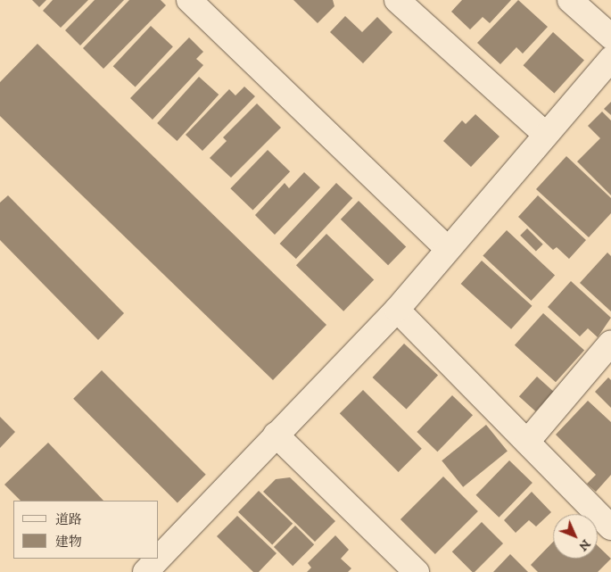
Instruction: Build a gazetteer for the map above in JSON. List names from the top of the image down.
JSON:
{
  "legend": ["道路", "建物"],
  "north": "bottom right"
}
